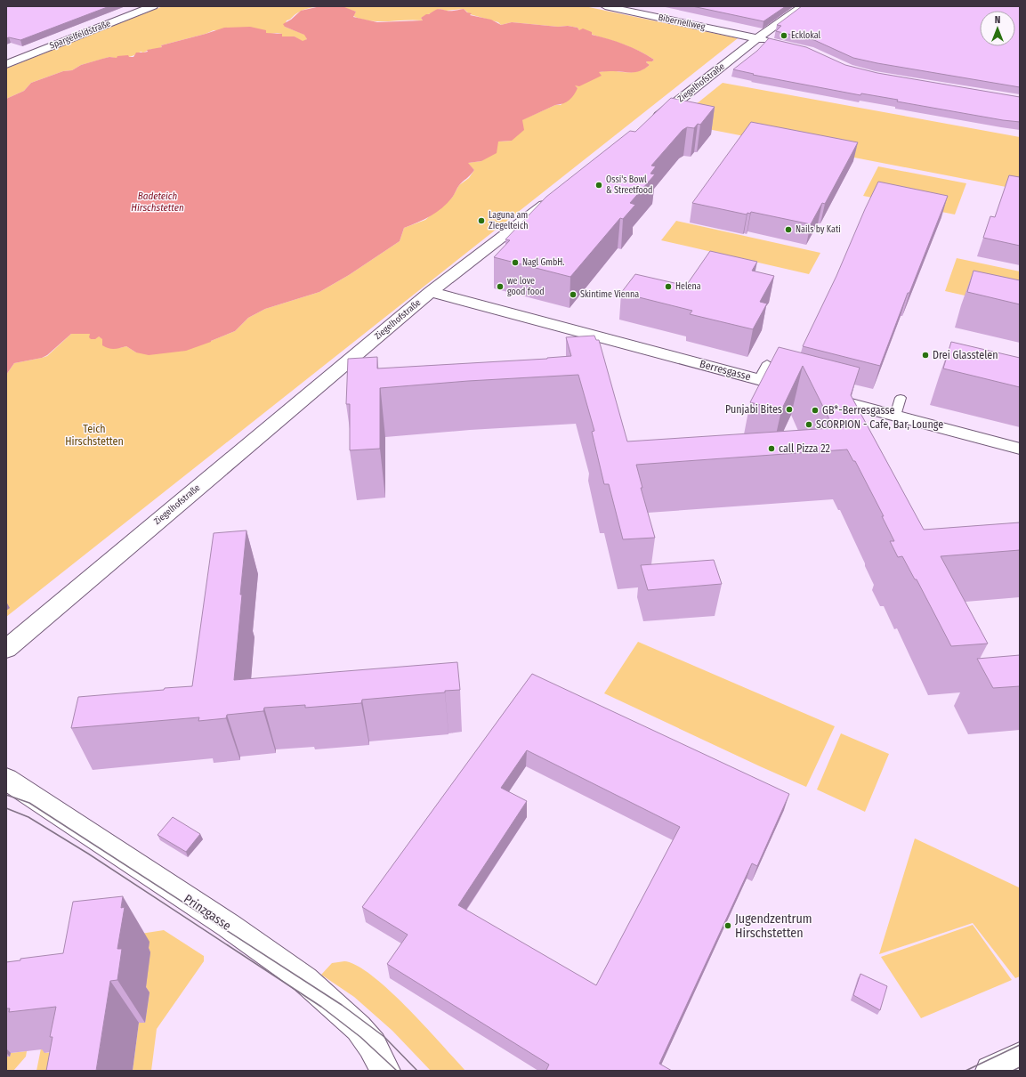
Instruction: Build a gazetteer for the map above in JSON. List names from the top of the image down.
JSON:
{
  "streets": {
    "street": [
      "Bibernellweg",
      "Spargelfeldstraße",
      "Ziegelhofstraße",
      "Berresgasse",
      "Prinzgasse"
    ]
  },
  "crossings": [
    ["Bibernellweg", "Ziegelhofstraße"],
    ["Ziegelhofstraße", "Berresgasse"]
  ],
  "water": ["Badeteich Hirschstetten"],
  "parks": ["Teich Hirschstetten"],
  "places": [
    "Ecklokal",
    "Ossi's Bowl & Streetfood",
    "Laguna am Ziegelteich",
    "Nails by Kati",
    "Nagl GmbH.",
    "we love good food",
    "Helena",
    "Skintime Vienna",
    "Drei Glasstelen",
    "Punjabi Bites",
    "GB*-Berresgasse",
    "SCORPION - Cafe, Bar, Lounge",
    "call Pizza 22",
    "Jugendzentrum Hirschstetten"
  ],
  "north": "top"
}
